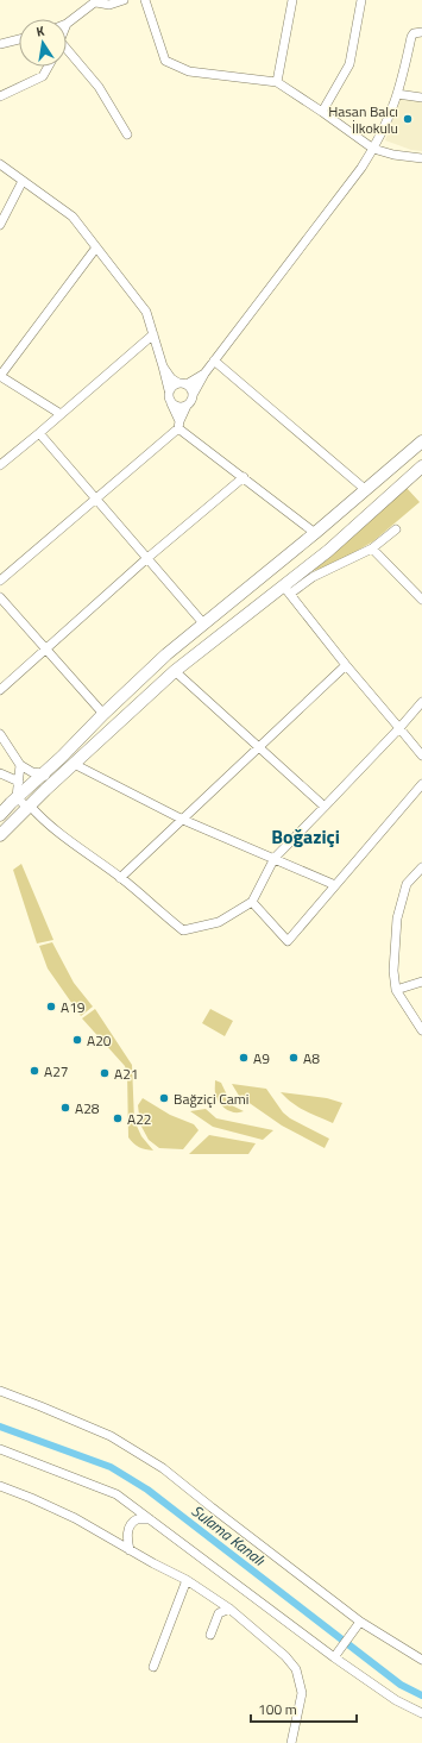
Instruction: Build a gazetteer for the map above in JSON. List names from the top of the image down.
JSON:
{
  "districts": ["Boğaziçi"],
  "water": ["Sulama Kanalı"],
  "places": [
    "Hasan Balcı İlkokulu",
    "A19",
    "A20",
    "A9",
    "A8",
    "A27",
    "A21",
    "Bağziçi Cami",
    "A28",
    "A22"
  ],
  "scale_bar": "100 m",
  "north": "top"
}
